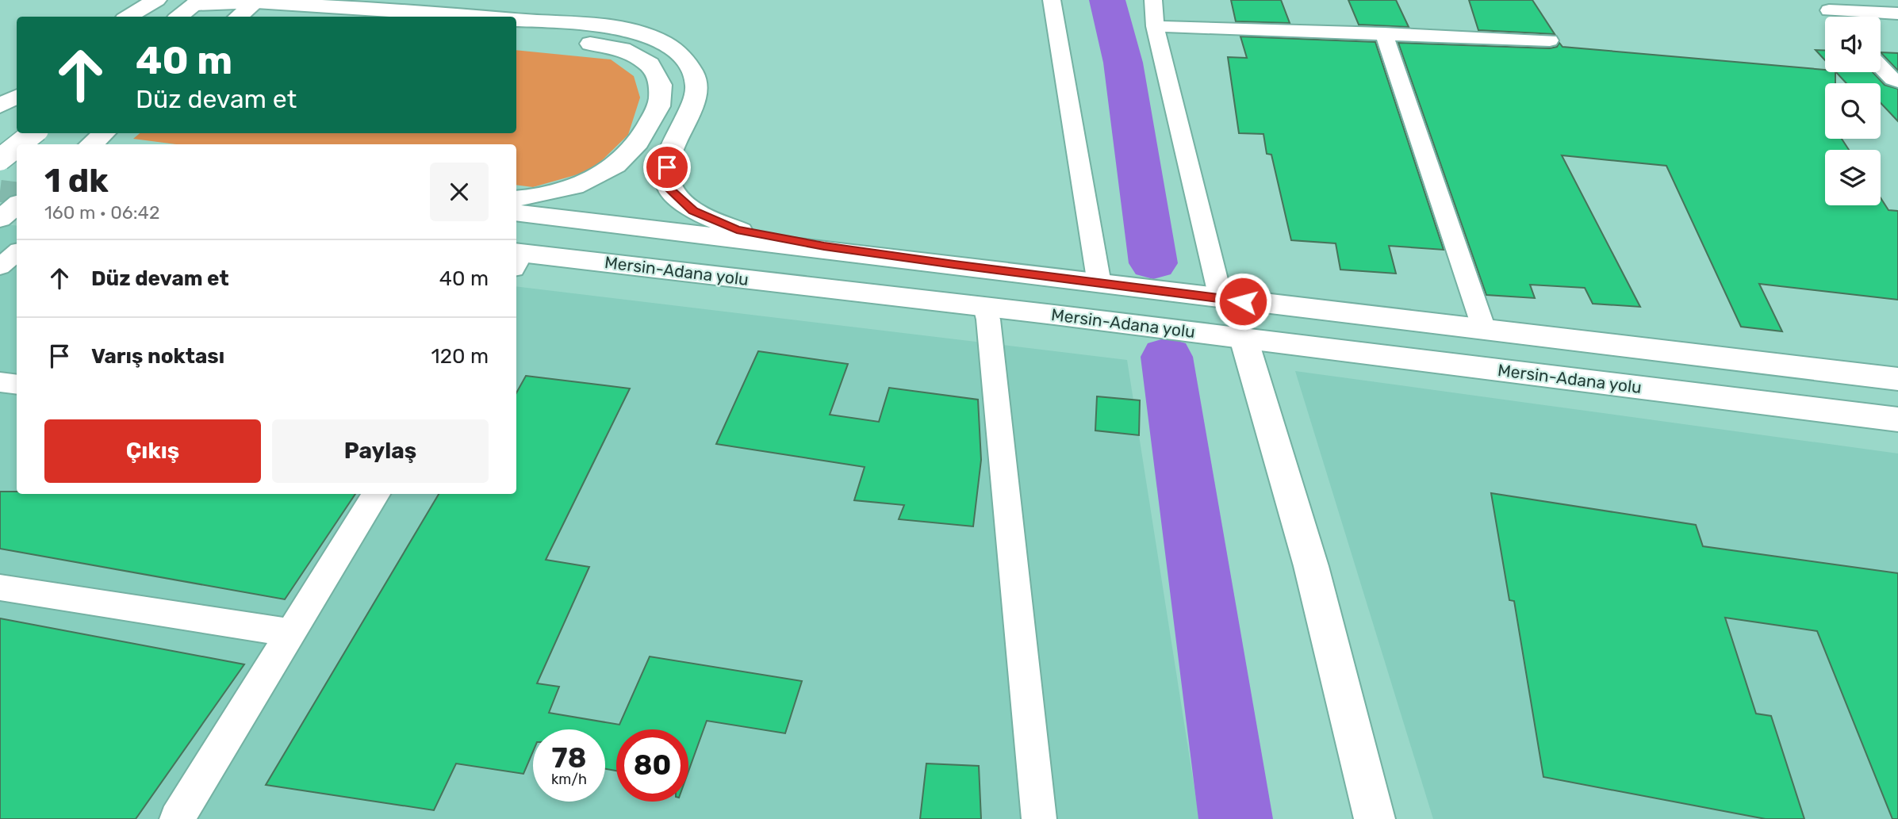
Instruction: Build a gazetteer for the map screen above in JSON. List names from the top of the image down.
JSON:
{
  "streets": {
    "main road": ["Mersin-Adana yolu"]
  },
  "page": {
    "turn": ["40 m", "Düz devam et"],
    "heading": ["1 dk", "160 m · 06:42"],
    "list": [
      {
        "name": "Düz devam et",
        "value": "40 m"
      },
      {
        "name": "Varış noktası",
        "value": "120 m"
      }
    ],
    "buttons": ["Çıkış", "Paylaş"],
    "speed": "78 km/h",
    "limit": "80"
  }
}
